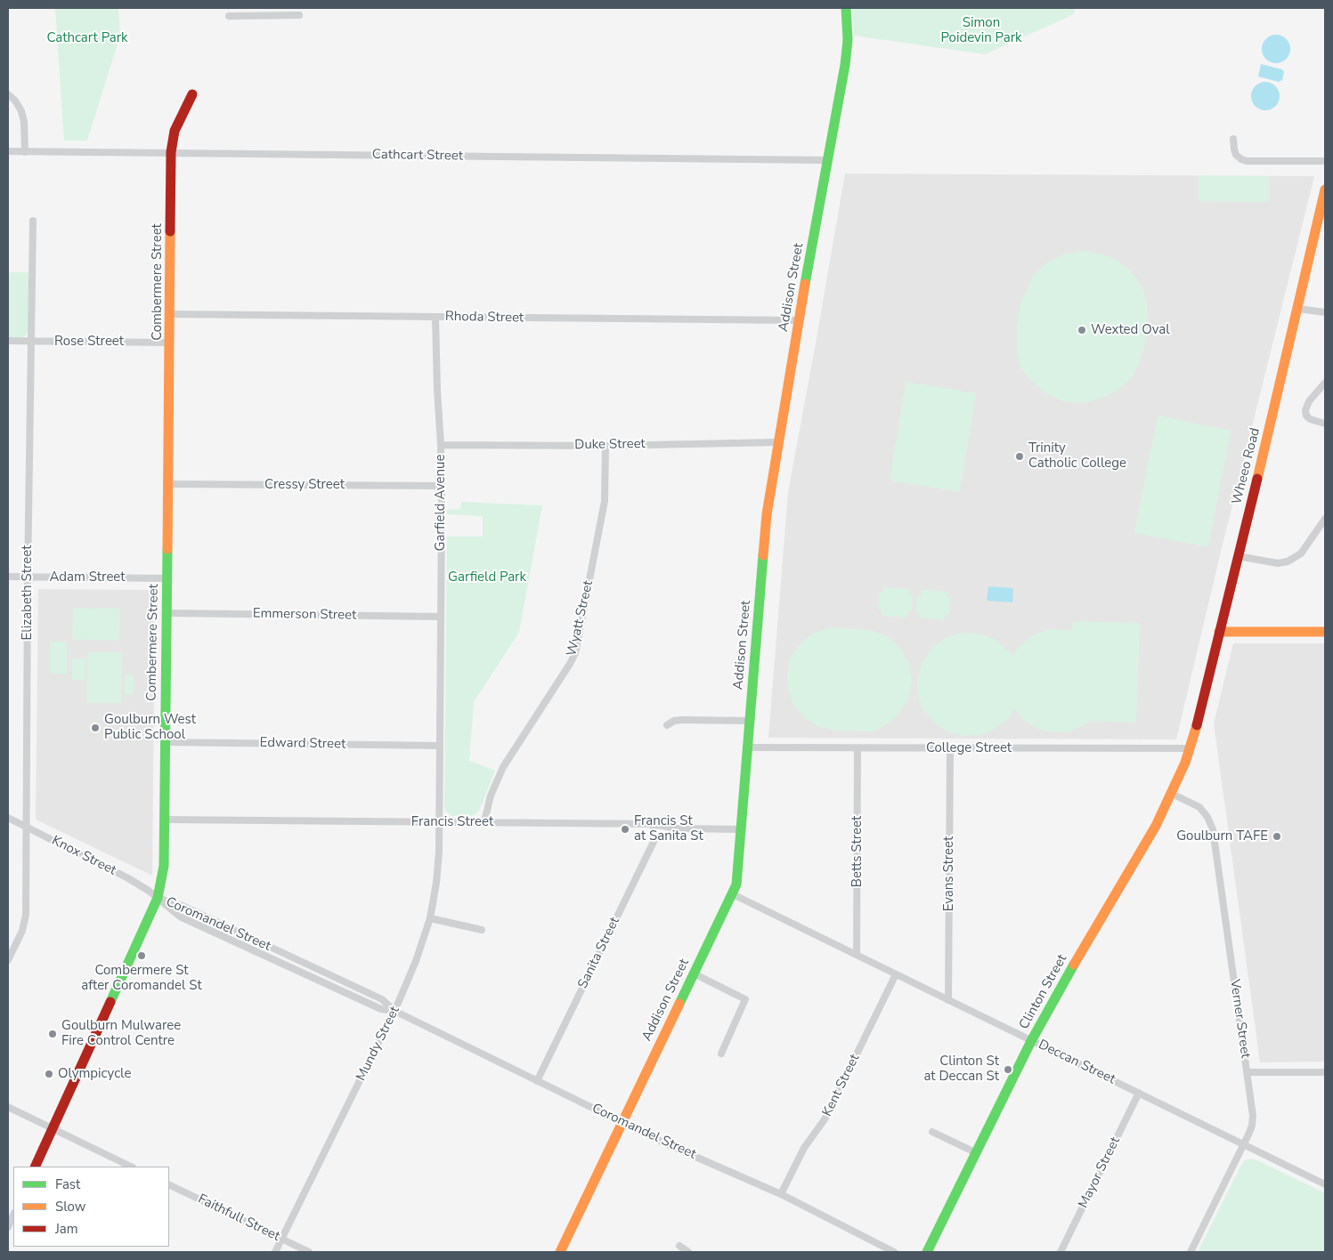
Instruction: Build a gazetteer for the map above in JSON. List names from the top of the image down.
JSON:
{
  "streets": {
    "street": [
      "Cathcart Street",
      "Combermere Street",
      "Addison Street",
      "Rhoda Street",
      "Rose Street",
      "Duke Street",
      "Wheeo Road",
      "Cressy Street",
      "Garfield Avenue",
      "Adam Street",
      "Elizabeth Street",
      "Emmerson Street",
      "Wyatt Street",
      "Edward Street",
      "College Street",
      "Francis Street",
      "Betts Street",
      "Knox Street",
      "Evans Street",
      "Coromandel Street",
      "Sanita Street",
      "Clinton Street",
      "Verner Street",
      "Mundy Street",
      "Deccan Street",
      "Kent Street",
      "Mayor Street",
      "Faithfull Street"
    ]
  },
  "crossings": [
    ["Cathcart Street", "Combermere Street"],
    ["Cathcart Street", "Addison Street"],
    ["Combermere Street", "Rhoda Street"],
    ["Combermere Street", "Rose Street"],
    ["Combermere Street", "Cressy Street"],
    ["Combermere Street", "Adam Street"],
    ["Combermere Street", "Emmerson Street"],
    ["Combermere Street", "Edward Street"],
    ["Combermere Street", "Francis Street"],
    ["Combermere Street", "Knox Street"],
    ["Combermere Street", "Coromandel Street"],
    ["Addison Street", "Rhoda Street"],
    ["Addison Street", "Duke Street"],
    ["Addison Street", "College Street"],
    ["Addison Street", "Francis Street"],
    ["Addison Street", "Coromandel Street"],
    ["Addison Street", "Deccan Street"],
    ["Rhoda Street", "Garfield Avenue"],
    ["Rose Street", "Elizabeth Street"],
    ["Duke Street", "Garfield Avenue"],
    ["Duke Street", "Wyatt Street"],
    ["Wheeo Road", "College Street"],
    ["Wheeo Road", "Clinton Street"],
    ["Cressy Street", "Garfield Avenue"],
    ["Garfield Avenue", "Emmerson Street"],
    ["Garfield Avenue", "Edward Street"],
    ["Garfield Avenue", "Francis Street"],
    ["Garfield Avenue", "Mundy Street"],
    ["Adam Street", "Elizabeth Street"],
    ["Elizabeth Street", "Knox Street"],
    ["Wyatt Street", "Francis Street"],
    ["College Street", "Betts Street"],
    ["College Street", "Evans Street"],
    ["College Street", "Clinton Street"],
    ["Francis Street", "Sanita Street"],
    ["Francis Street", "Mundy Street"],
    ["Betts Street", "Deccan Street"],
    ["Knox Street", "Coromandel Street"],
    ["Evans Street", "Deccan Street"],
    ["Coromandel Street", "Sanita Street"],
    ["Coromandel Street", "Mundy Street"],
    ["Coromandel Street", "Kent Street"],
    ["Clinton Street", "Verner Street"],
    ["Clinton Street", "Deccan Street"],
    ["Verner Street", "Deccan Street"],
    ["Mundy Street", "Faithfull Street"],
    ["Deccan Street", "Kent Street"],
    ["Deccan Street", "Mayor Street"]
  ],
  "parks": ["Simon Poidevin Park", "Cathcart Park", "Garfield Park"],
  "places": [
    "Wexted Oval",
    "Trinity Catholic College",
    "Goulburn West Public School",
    "Francis St at Sanita St",
    "Goulburn TAFE",
    "Combermere St after Coromandel St",
    "Goulburn Mulwaree Fire Control Centre",
    "Clinton St at Deccan St",
    "Olympicycle"
  ],
  "legend": ["Fast", "Slow", "Jam"]
}
